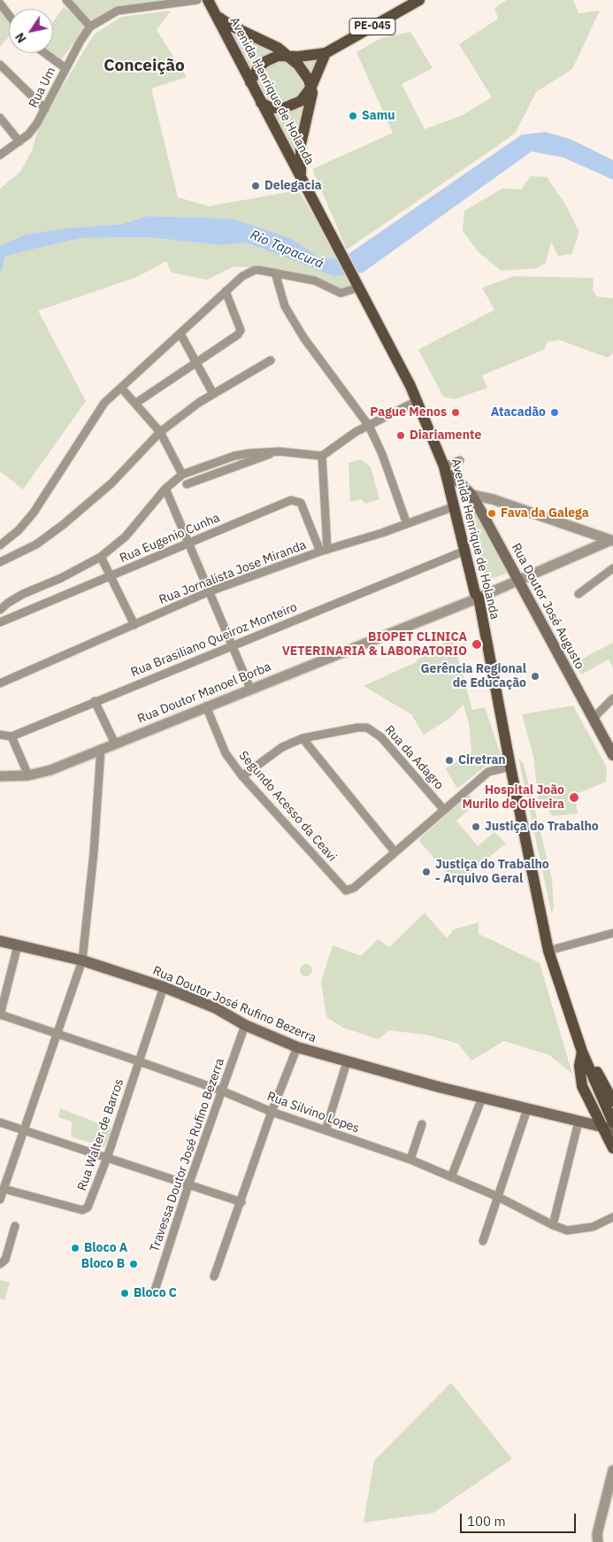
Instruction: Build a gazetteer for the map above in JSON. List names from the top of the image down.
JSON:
{
  "streets": {
    "main road": [
      "PE-045",
      "Avenida Henrique de Holanda",
      "Rua Doutor José Augusto",
      "Rua Doutor José Rufino Bezerra"
    ],
    "street": [
      "Rua Um",
      "Rua Eugenio Cunha",
      "Rua Jornalista Jose Miranda",
      "Rua Brasiliano Queiroz Monteiro",
      "Rua Doutor Manoel Borba",
      "Rua da Adagro",
      "Segundo Acesso da Ceavi",
      "Rua Silvino Lopes",
      "Rua Walter de Barros",
      "Travessa Doutor José Rufino Bezerra"
    ]
  },
  "crossings": [
    ["Avenida Henrique de Holanda", "Rua Jornalista Jose Miranda"],
    ["Avenida Henrique de Holanda", "Rua Brasiliano Queiroz Monteiro"],
    ["Avenida Henrique de Holanda", "Rua Doutor Manoel Borba"],
    ["Rua Eugenio Cunha", "Rua Jornalista Jose Miranda"],
    ["Rua Doutor José Augusto", "Rua Doutor Manoel Borba"],
    ["Rua Doutor Manoel Borba", "Segundo Acesso da Ceavi"],
    ["Rua da Adagro", "Segundo Acesso da Ceavi"],
    ["Rua Doutor José Rufino Bezerra", "Rua Walter de Barros"],
    ["Rua Doutor José Rufino Bezerra", "Travessa Doutor José Rufino Bezerra"],
    ["Rua Silvino Lopes", "Rua Walter de Barros"],
    ["Rua Silvino Lopes", "Travessa Doutor José Rufino Bezerra"]
  ],
  "districts": ["Conceição"],
  "water": ["Rio Tapacurá"],
  "places": [
    "Samu",
    "Delegacia",
    "Pague Menos",
    "Atacadão",
    "Diariamente",
    "Fava da Galega",
    "BIOPET CLINICA VETERINARIA & LABORATORIO",
    "Gerência Regional de Educação",
    "Ciretran",
    "Hospital João Murilo de Oliveira",
    "Justiça do Trabalho",
    "Justiça do Trabalho - Arquivo Geral",
    "Bloco A",
    "Bloco B",
    "Bloco C"
  ],
  "scale_bar": "100 m",
  "north": "bottom left"
}
